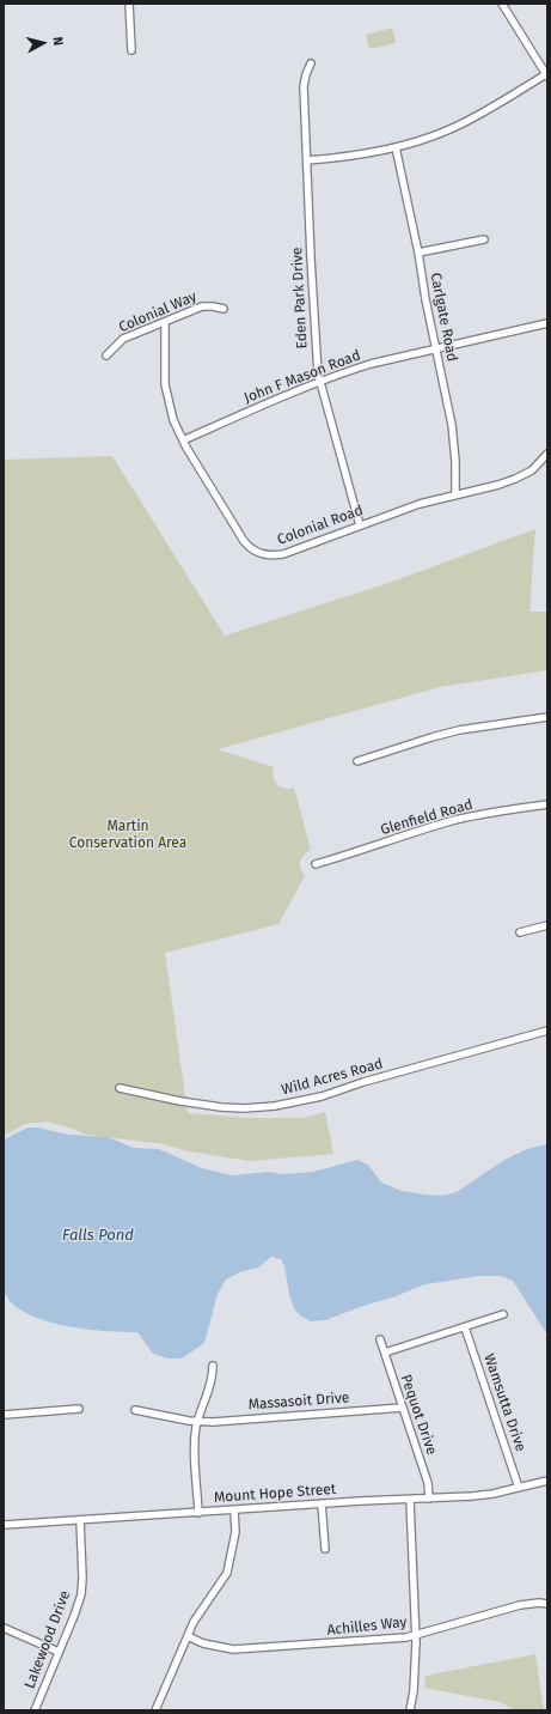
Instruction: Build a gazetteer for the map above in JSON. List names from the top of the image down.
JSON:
{
  "streets": {
    "street": [
      "Eden Park Drive",
      "Colonial Way",
      "Carlgate Road",
      "John F Mason Road",
      "Colonial Road",
      "Glenfield Road",
      "Wild Acres Road",
      "Massasoit Drive",
      "Wamsutta Drive",
      "Pequot Drive",
      "Mount Hope Street",
      "Achilles Way",
      "Lakewood Drive"
    ]
  },
  "crossings": [
    ["Eden Park Drive", "John F Mason Road"],
    ["Eden Park Drive", "Colonial Road"],
    ["Colonial Way", "Colonial Road"],
    ["Carlgate Road", "John F Mason Road"],
    ["Carlgate Road", "Colonial Road"],
    ["John F Mason Road", "Colonial Road"],
    ["Massasoit Drive", "Pequot Drive"],
    ["Wamsutta Drive", "Mount Hope Street"],
    ["Pequot Drive", "Mount Hope Street"],
    ["Mount Hope Street", "Lakewood Drive"]
  ],
  "water": ["Falls Pond"],
  "parks": ["Martin Conservation Area"],
  "north": "right"
}
